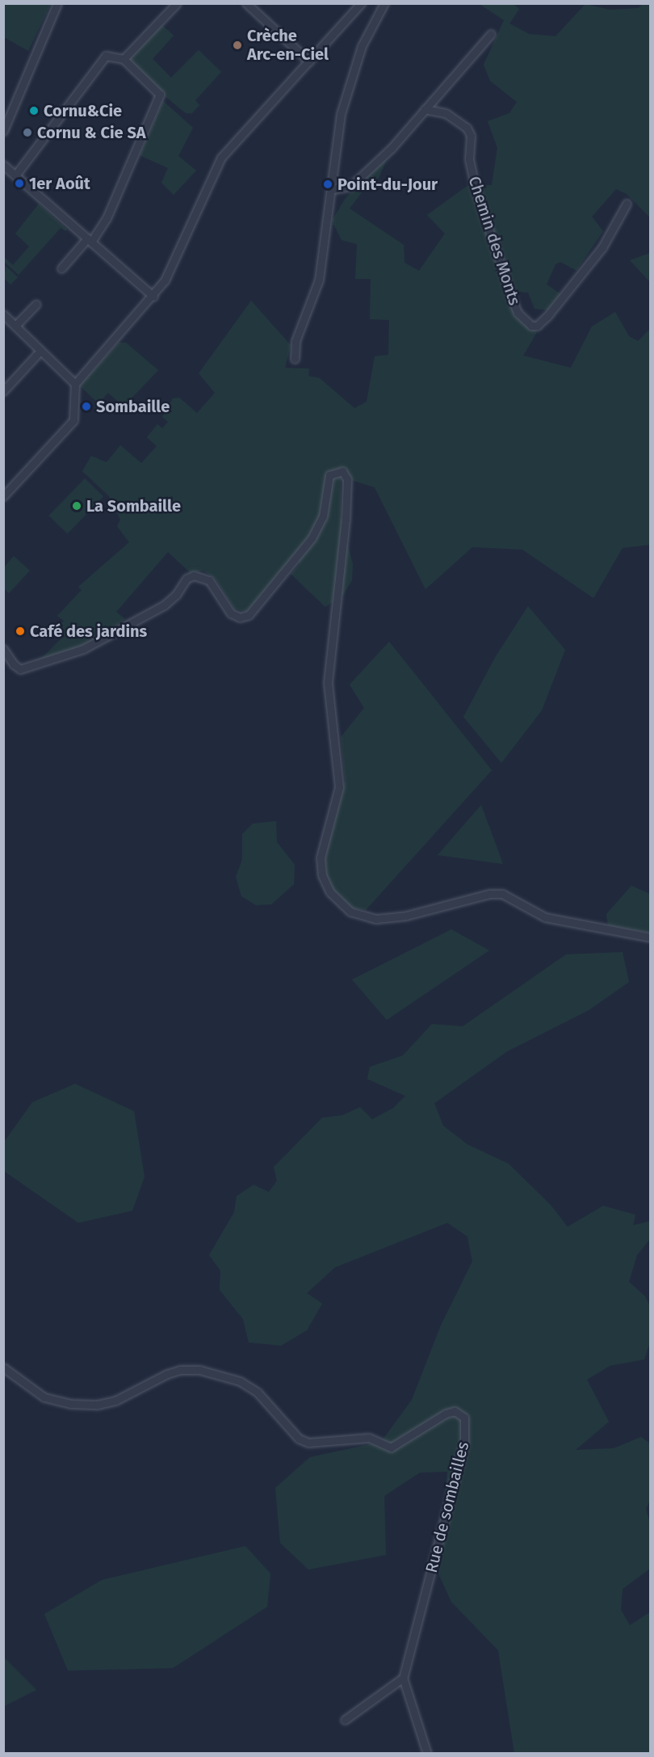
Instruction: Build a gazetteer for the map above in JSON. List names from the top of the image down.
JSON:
{
  "streets": {
    "street": ["Chemin des Monts", "Rue de sombailles"]
  },
  "places": [
    "Crèche Arc-en-Ciel",
    "Cornu&Cie",
    "Cornu & Cie SA",
    "1er Août",
    "Point-du-Jour",
    "Sombaille",
    "La Sombaille",
    "Café des jardins"
  ]
}
